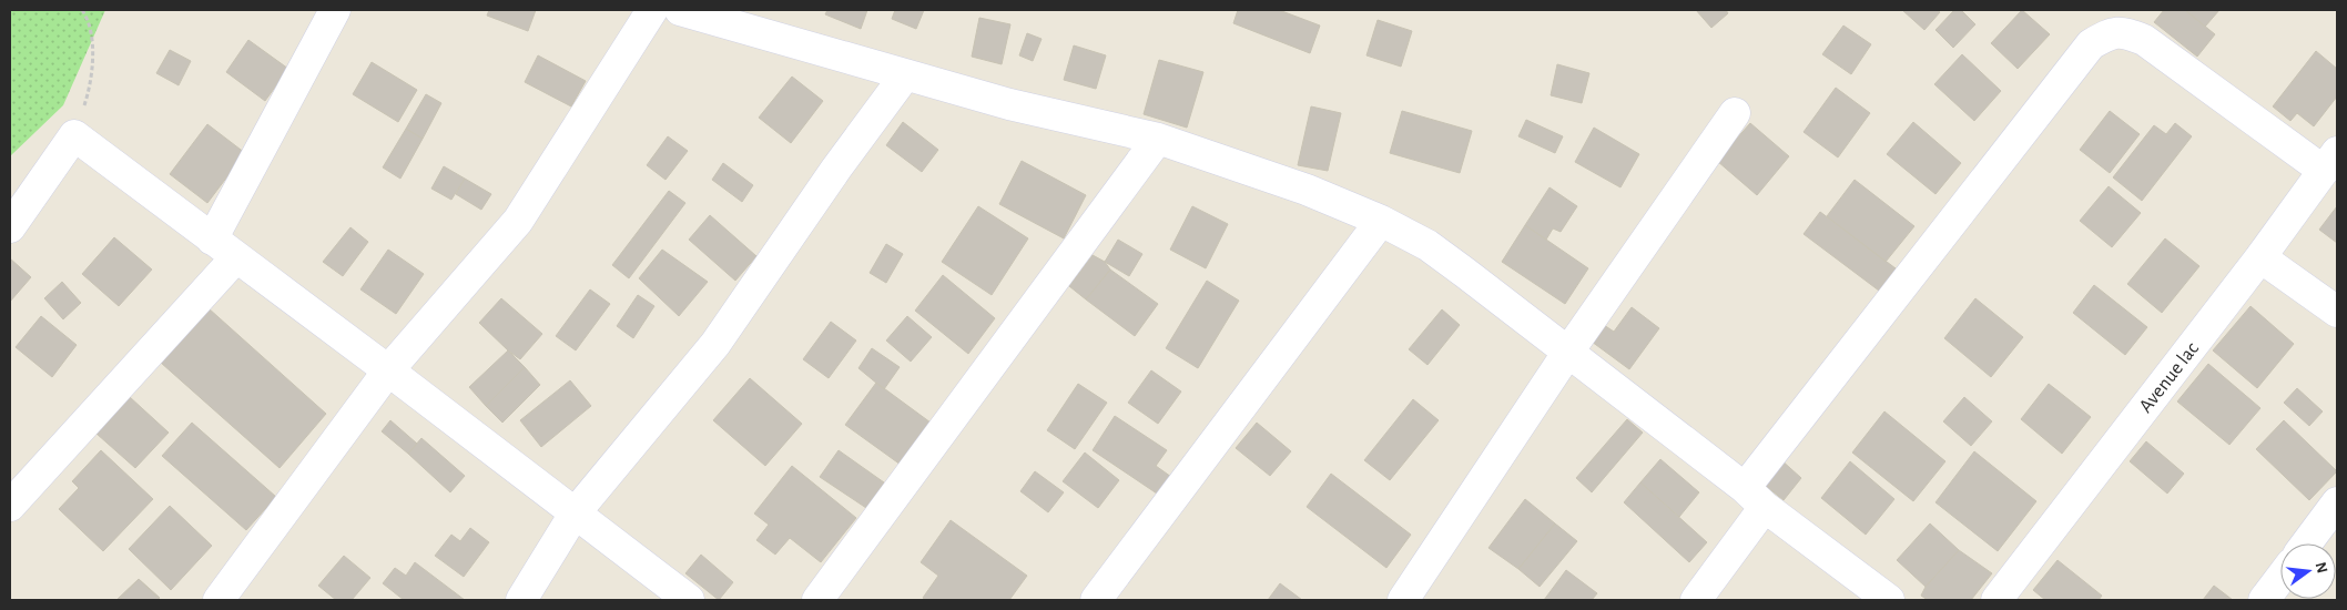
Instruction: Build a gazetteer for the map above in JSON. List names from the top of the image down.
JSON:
{
  "streets": {
    "street": ["Avenue lac"]
  },
  "north": "right"
}
